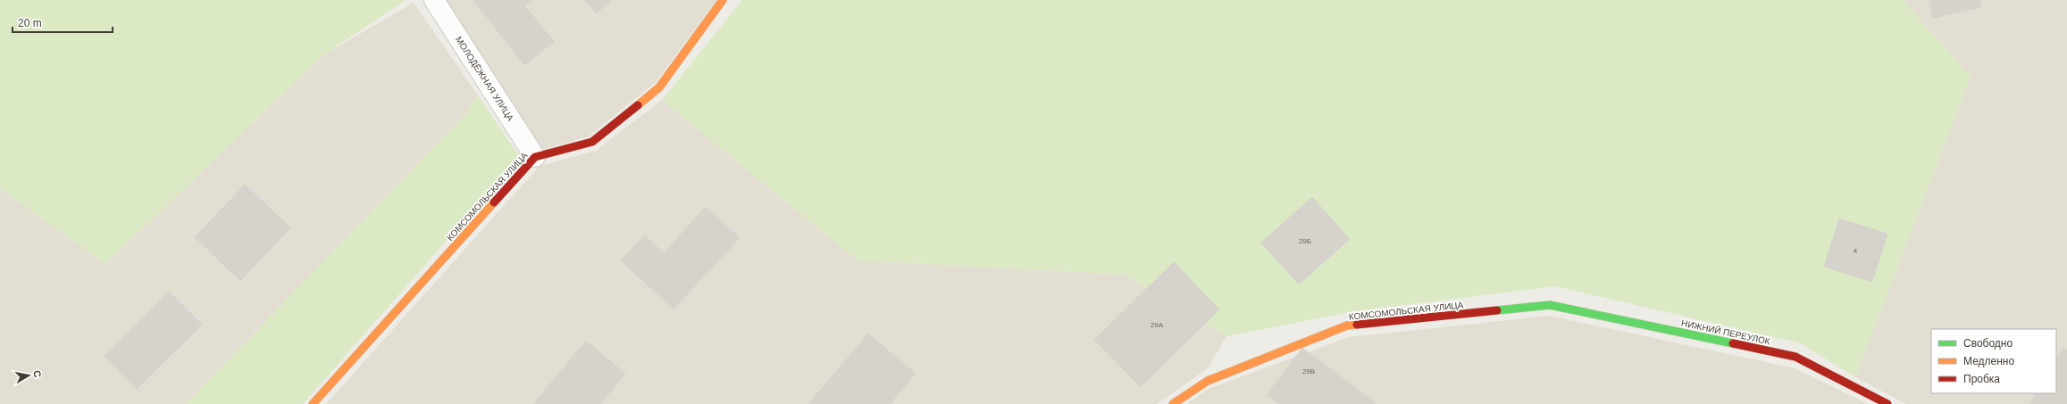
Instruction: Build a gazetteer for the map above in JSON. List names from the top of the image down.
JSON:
{
  "streets": {
    "street": ["МОЛОДЁЖНАЯ УЛИЦА", "КОМСОМОЛЬСКАЯ УЛИЦА", "НИЖНИЙ ПЕРЕУЛОК"]
  },
  "crossings": [
    ["МОЛОДЁЖНАЯ УЛИЦА", "КОМСОМОЛЬСКАЯ УЛИЦА"],
    ["КОМСОМОЛЬСКАЯ УЛИЦА", "НИЖНИЙ ПЕРЕУЛОК"]
  ],
  "house_numbers": [
    "29Б",
    "4",
    "29А",
    "29В"
  ],
  "legend": ["Свободно", "Медленно", "Пробка"],
  "scale_bar": "20 m",
  "north": "right"
}
